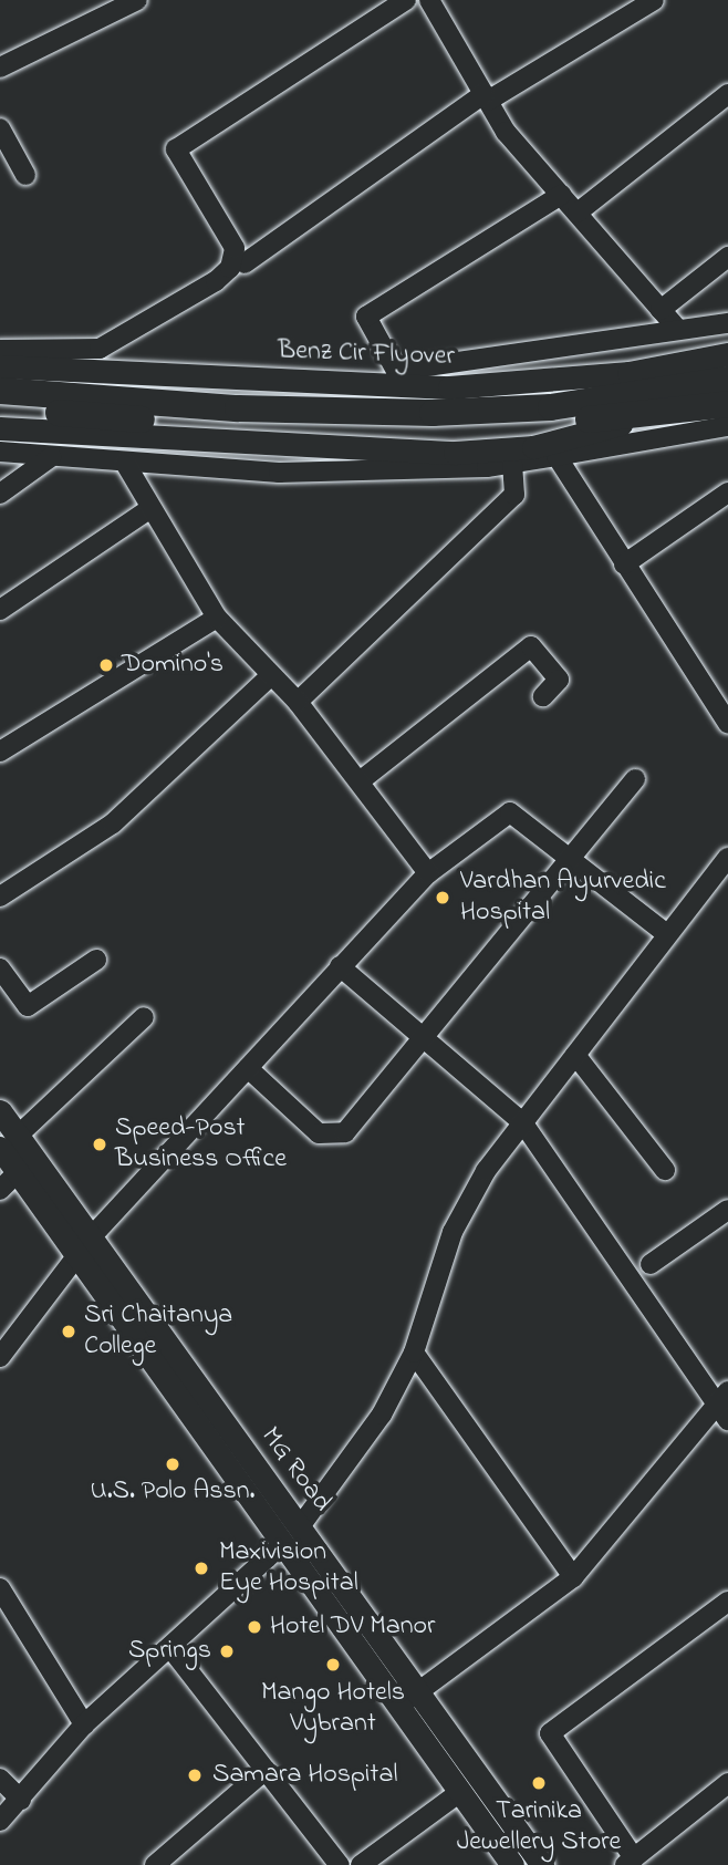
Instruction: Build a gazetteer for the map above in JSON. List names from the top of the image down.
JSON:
{
  "streets": {
    "main road": ["Benz Cir Flyover", "MG Road"]
  },
  "places": [
    "Domino's",
    "Vardhan Ayurvedic Hospital",
    "Speed-Post Business Office",
    "Sri Chaitanya College",
    "U.S. Polo Assn.",
    "Maxivision Eye Hospital",
    "Hotel DV Manor",
    "Springs",
    "Mango Hotels Vybrant",
    "Samara Hospital",
    "Tarinika Jewellery Store"
  ]
}
